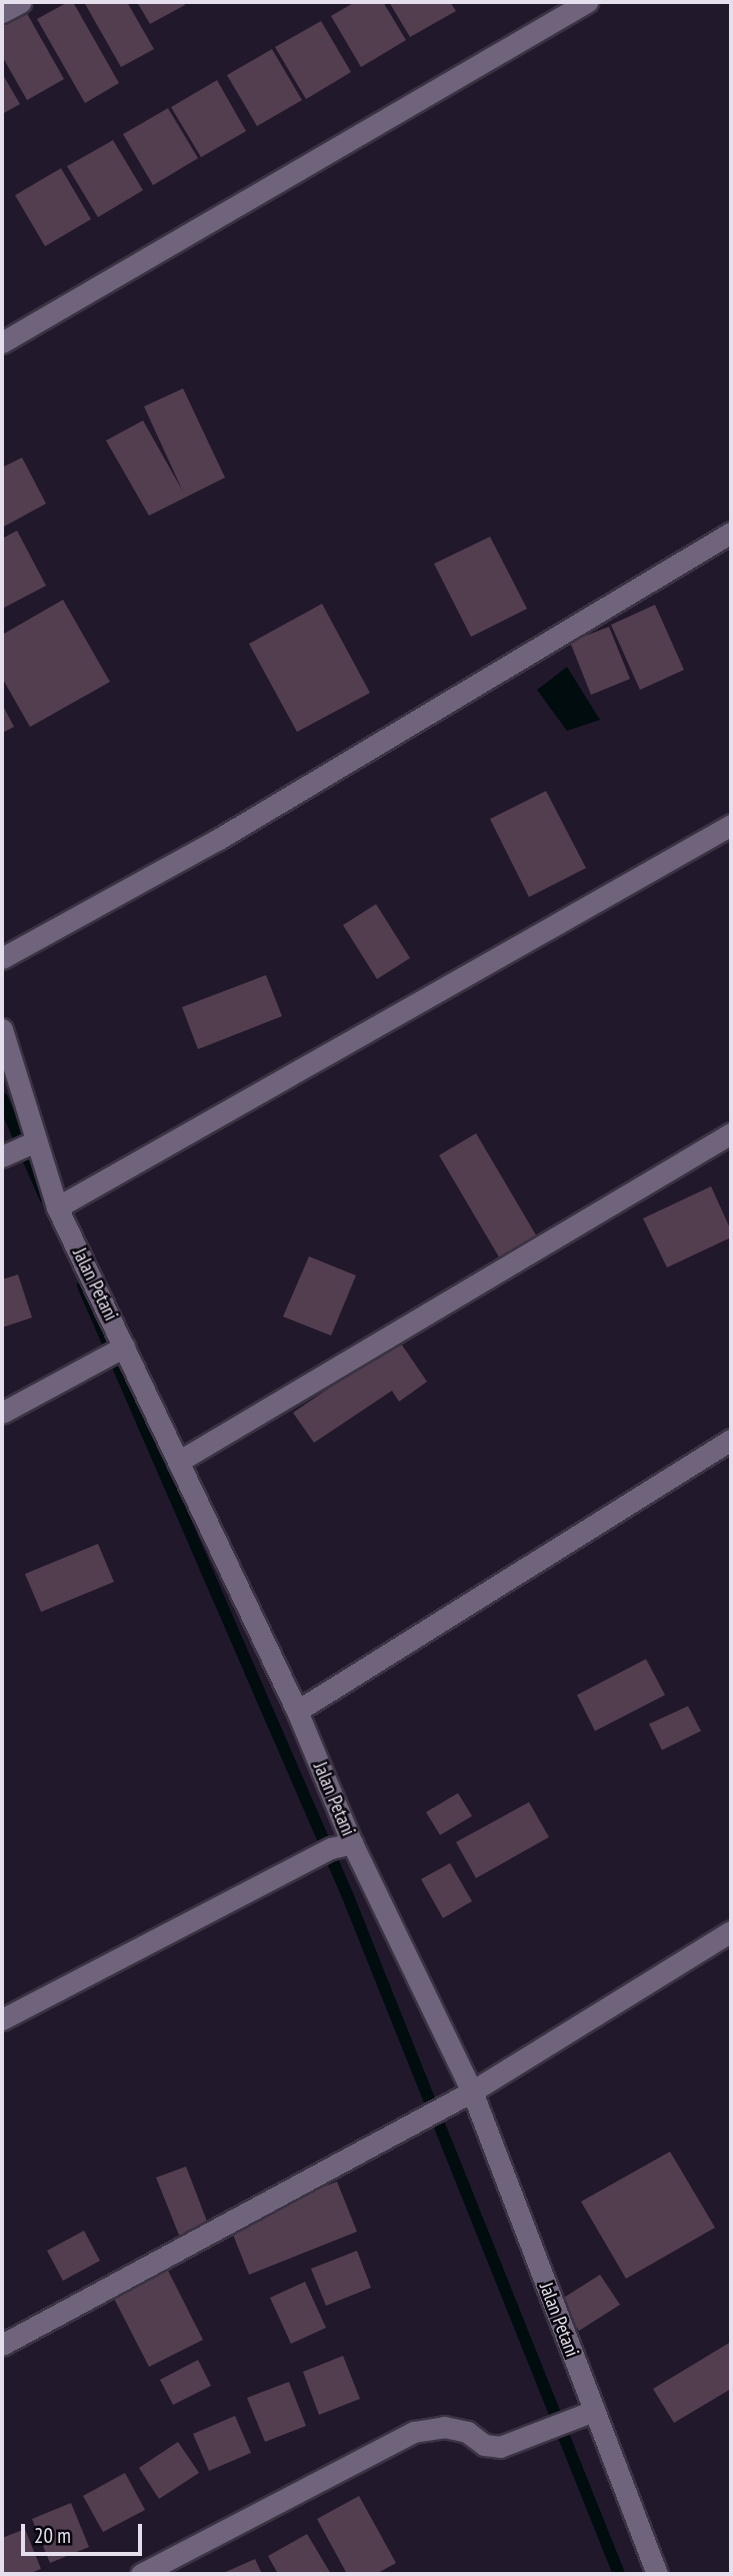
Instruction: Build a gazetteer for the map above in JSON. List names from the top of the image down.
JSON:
{
  "streets": {
    "street": ["Jalan Petani"]
  },
  "scale_bar": "20 m"
}
